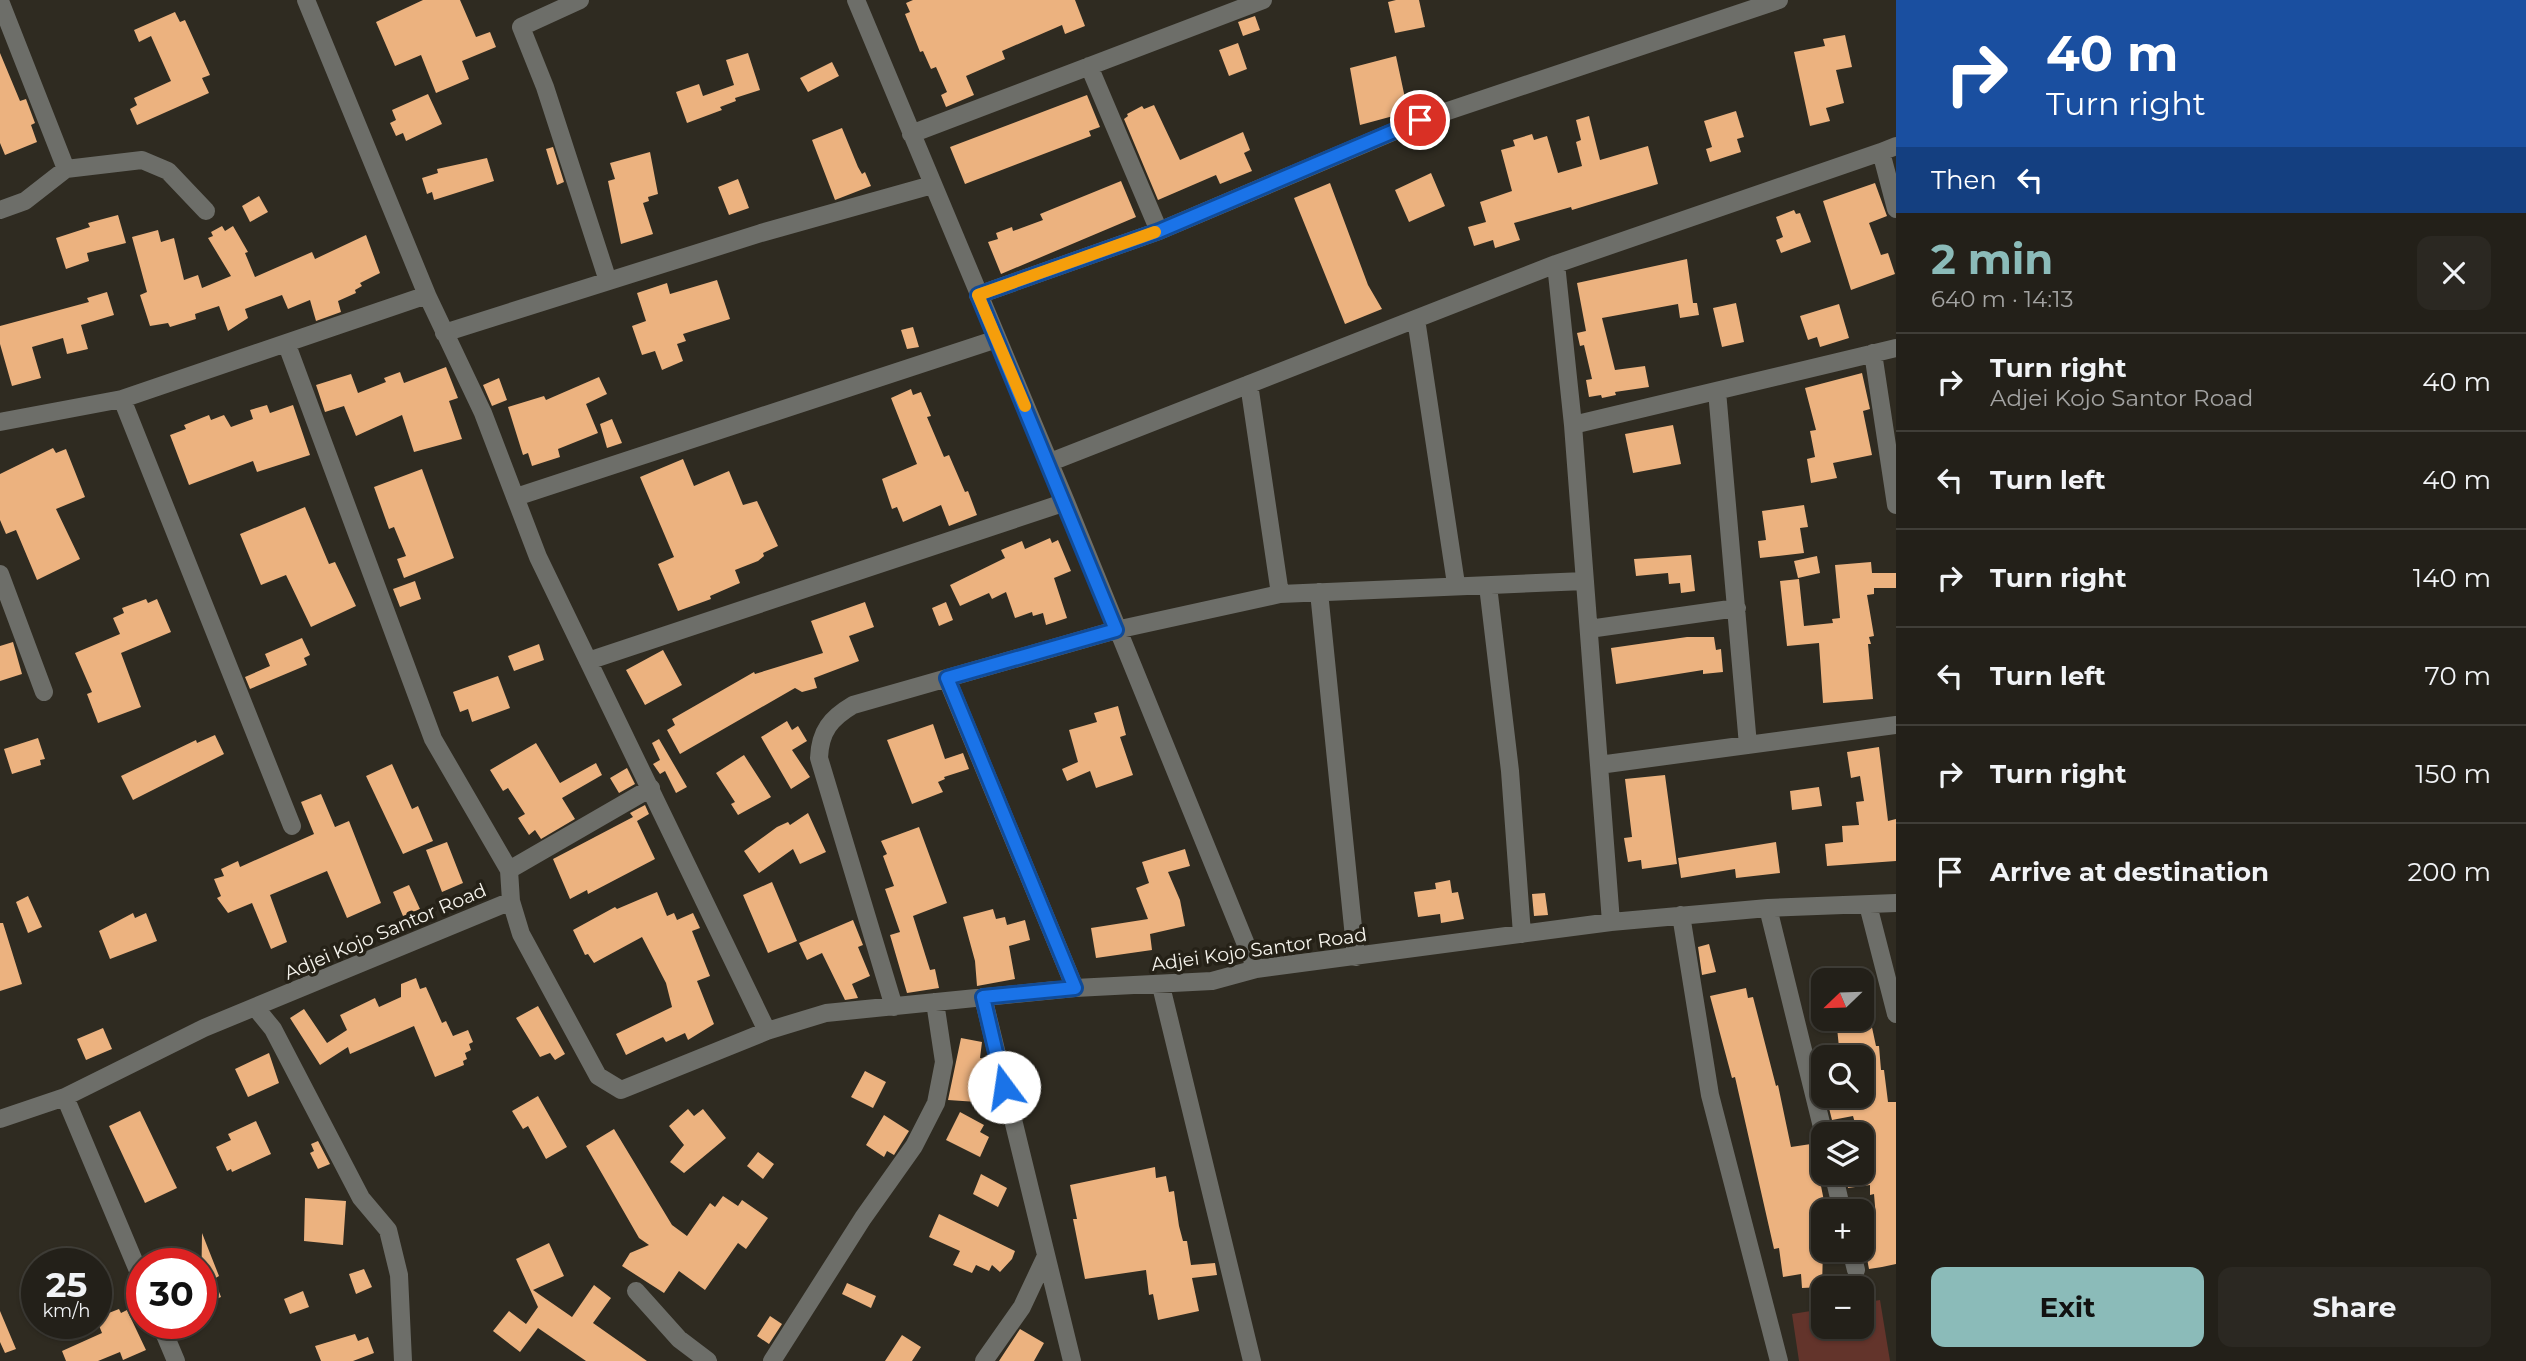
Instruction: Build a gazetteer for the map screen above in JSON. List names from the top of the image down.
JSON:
{
  "streets": {
    "street": ["Adjei Kojo Santor Road"]
  },
  "north": "bottom left",
  "page": {
    "turn": ["40 m", "Turn right"],
    "then": "Then",
    "heading": ["2 min", "640 m · 14:13"],
    "list": [
      {
        "name": "Turn right",
        "note": "Adjei Kojo Santor Road",
        "value": "40 m"
      },
      {
        "name": "Turn left",
        "value": "40 m"
      },
      {
        "name": "Turn right",
        "value": "140 m"
      },
      {
        "name": "Turn left",
        "value": "70 m"
      },
      {
        "name": "Turn right",
        "value": "150 m"
      },
      {
        "name": "Arrive at destination",
        "value": "200 m"
      }
    ],
    "map_buttons": ["+", "−"],
    "speed": "25 km/h",
    "limit": "30",
    "buttons": ["Exit", "Share"]
  }
}
